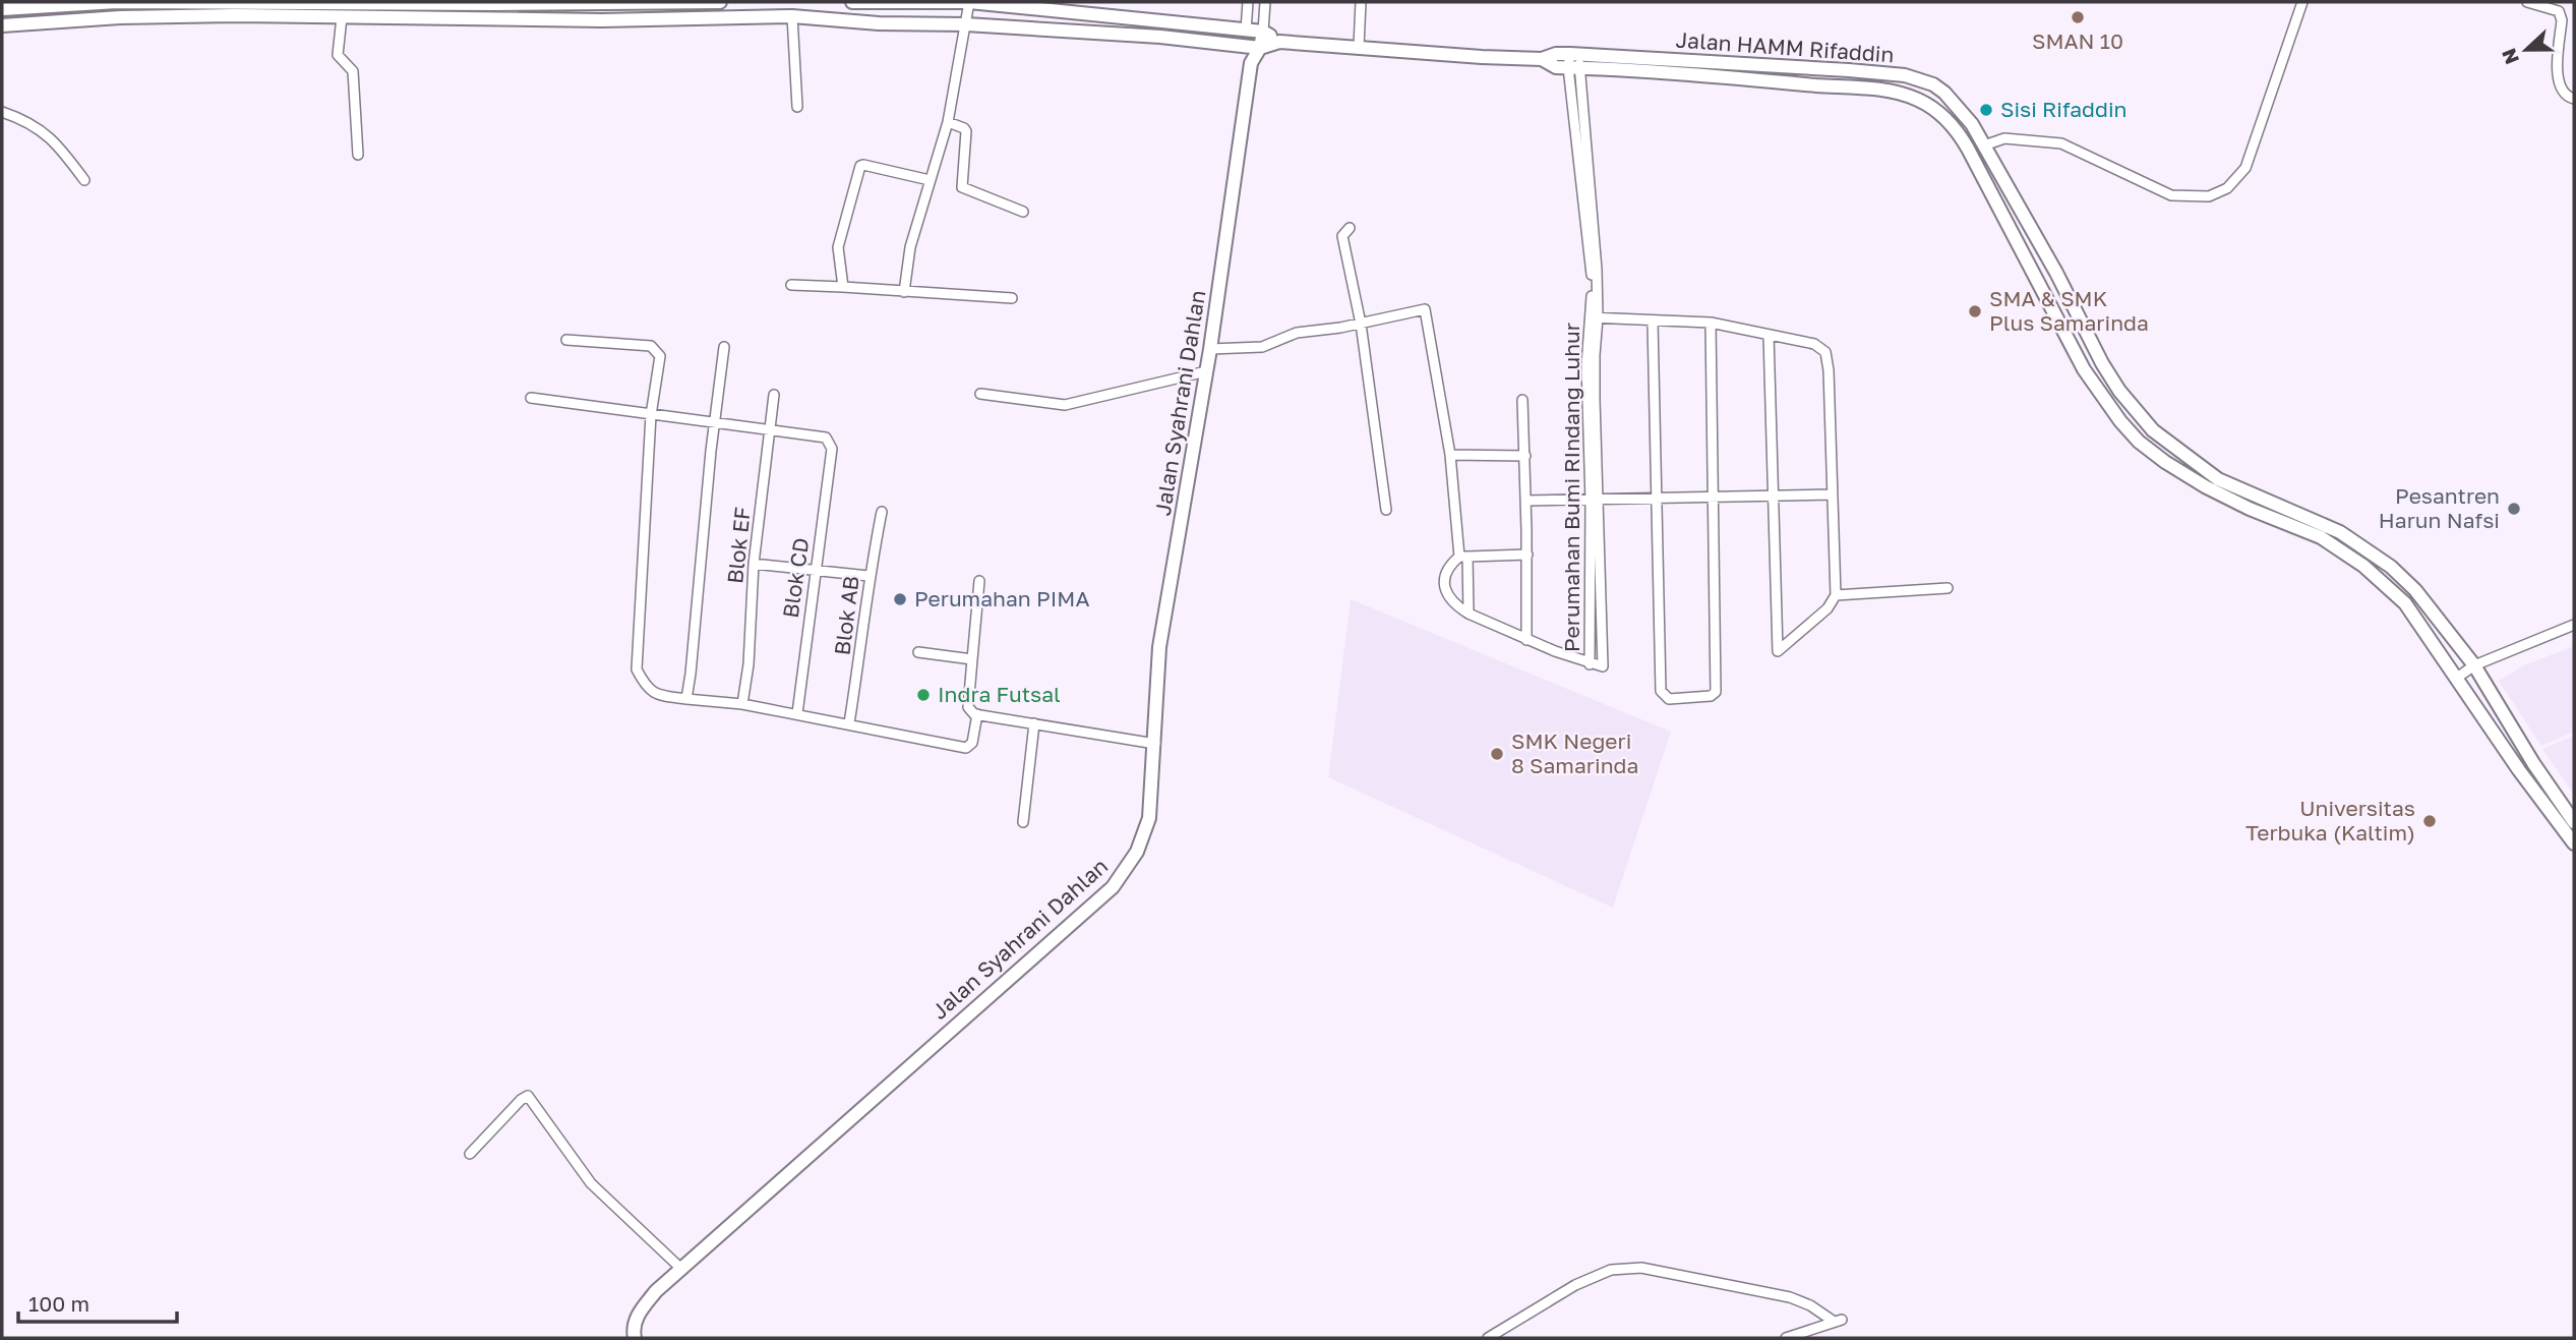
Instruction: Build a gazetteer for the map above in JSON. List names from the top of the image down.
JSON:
{
  "streets": {
    "main road": ["Jalan HAMM Rifaddin", "Jalan Syahrani Dahlan"],
    "street": [
      "Perumahan Bumi RIndang Luhur",
      "Blok EF",
      "Blok CD",
      "Blok AB"
    ]
  },
  "crossings": [
    ["Jalan HAMM Rifaddin", "Jalan Syahrani Dahlan"],
    ["Jalan HAMM Rifaddin", "Perumahan Bumi RIndang Luhur"],
    ["Blok EF", "Blok CD"]
  ],
  "places": [
    "SMAN 10",
    "Sisi Rifaddin",
    "SMA & SMK Plus Samarinda",
    "Pesantren Harun Nafsi",
    "Perumahan PIMA",
    "Indra Futsal",
    "SMK Negeri 8 Samarinda",
    "Universitas Terbuka (Kaltim)"
  ],
  "scale_bar": "100 m",
  "north": "left"
}
